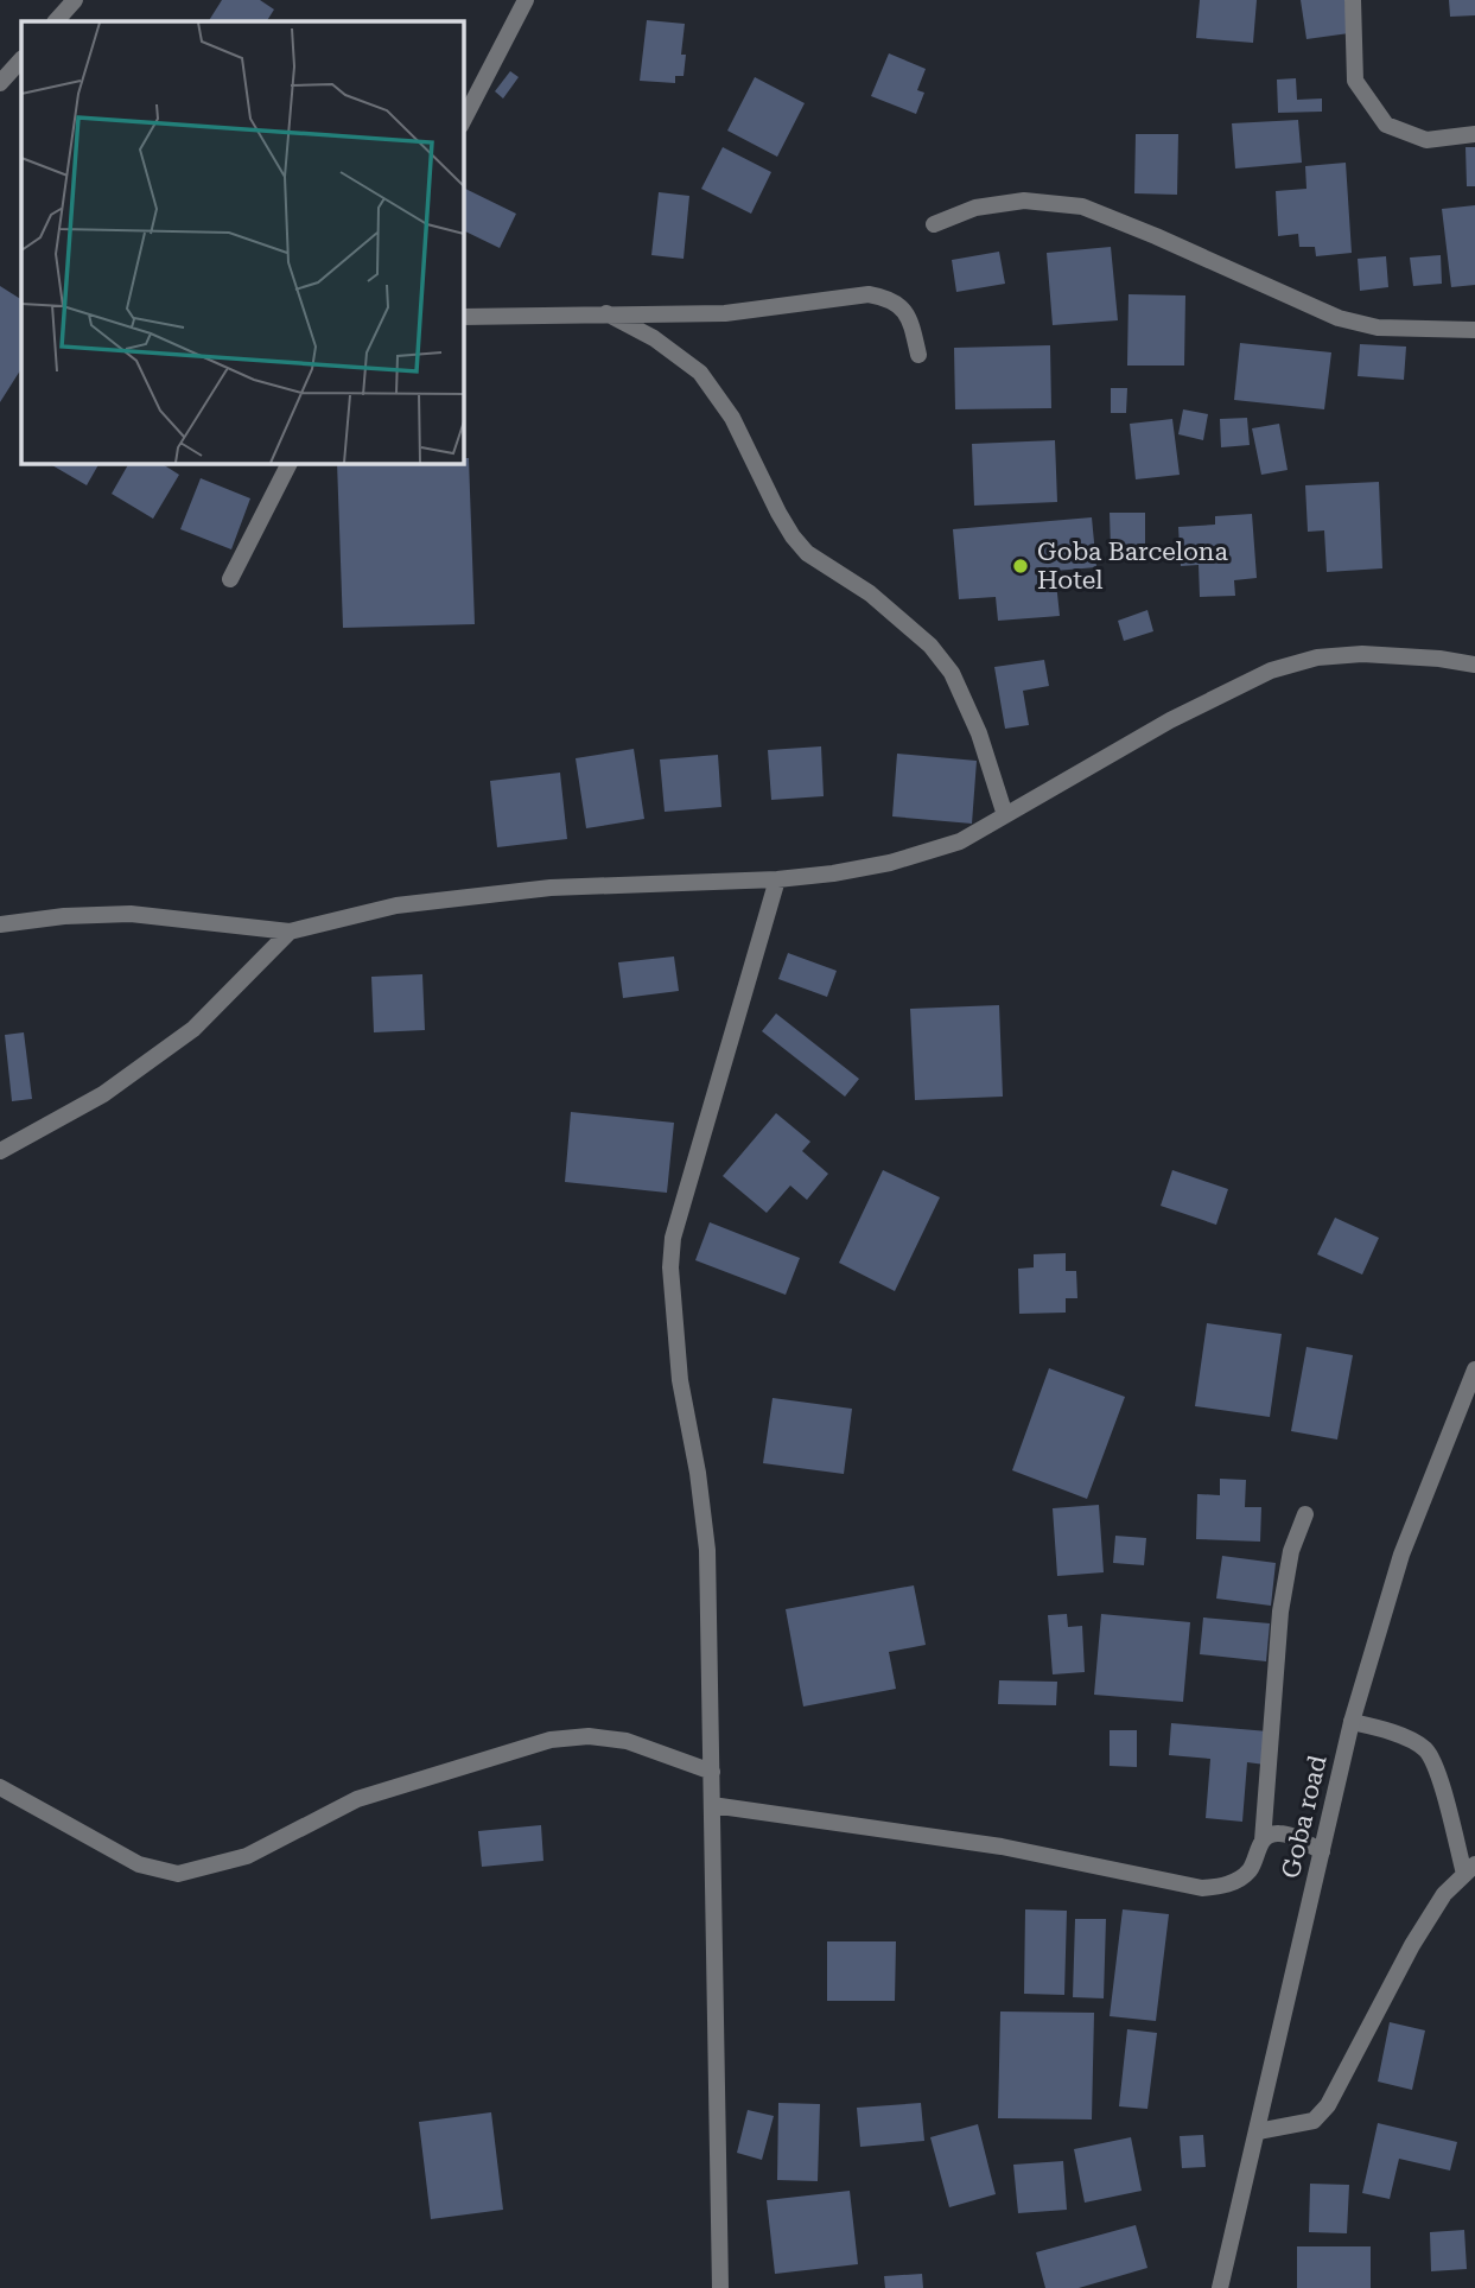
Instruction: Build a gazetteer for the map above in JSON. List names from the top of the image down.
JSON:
{
  "streets": {
    "street": ["Goba road"]
  },
  "places": ["Goba Barcelona Hotel"]
}
